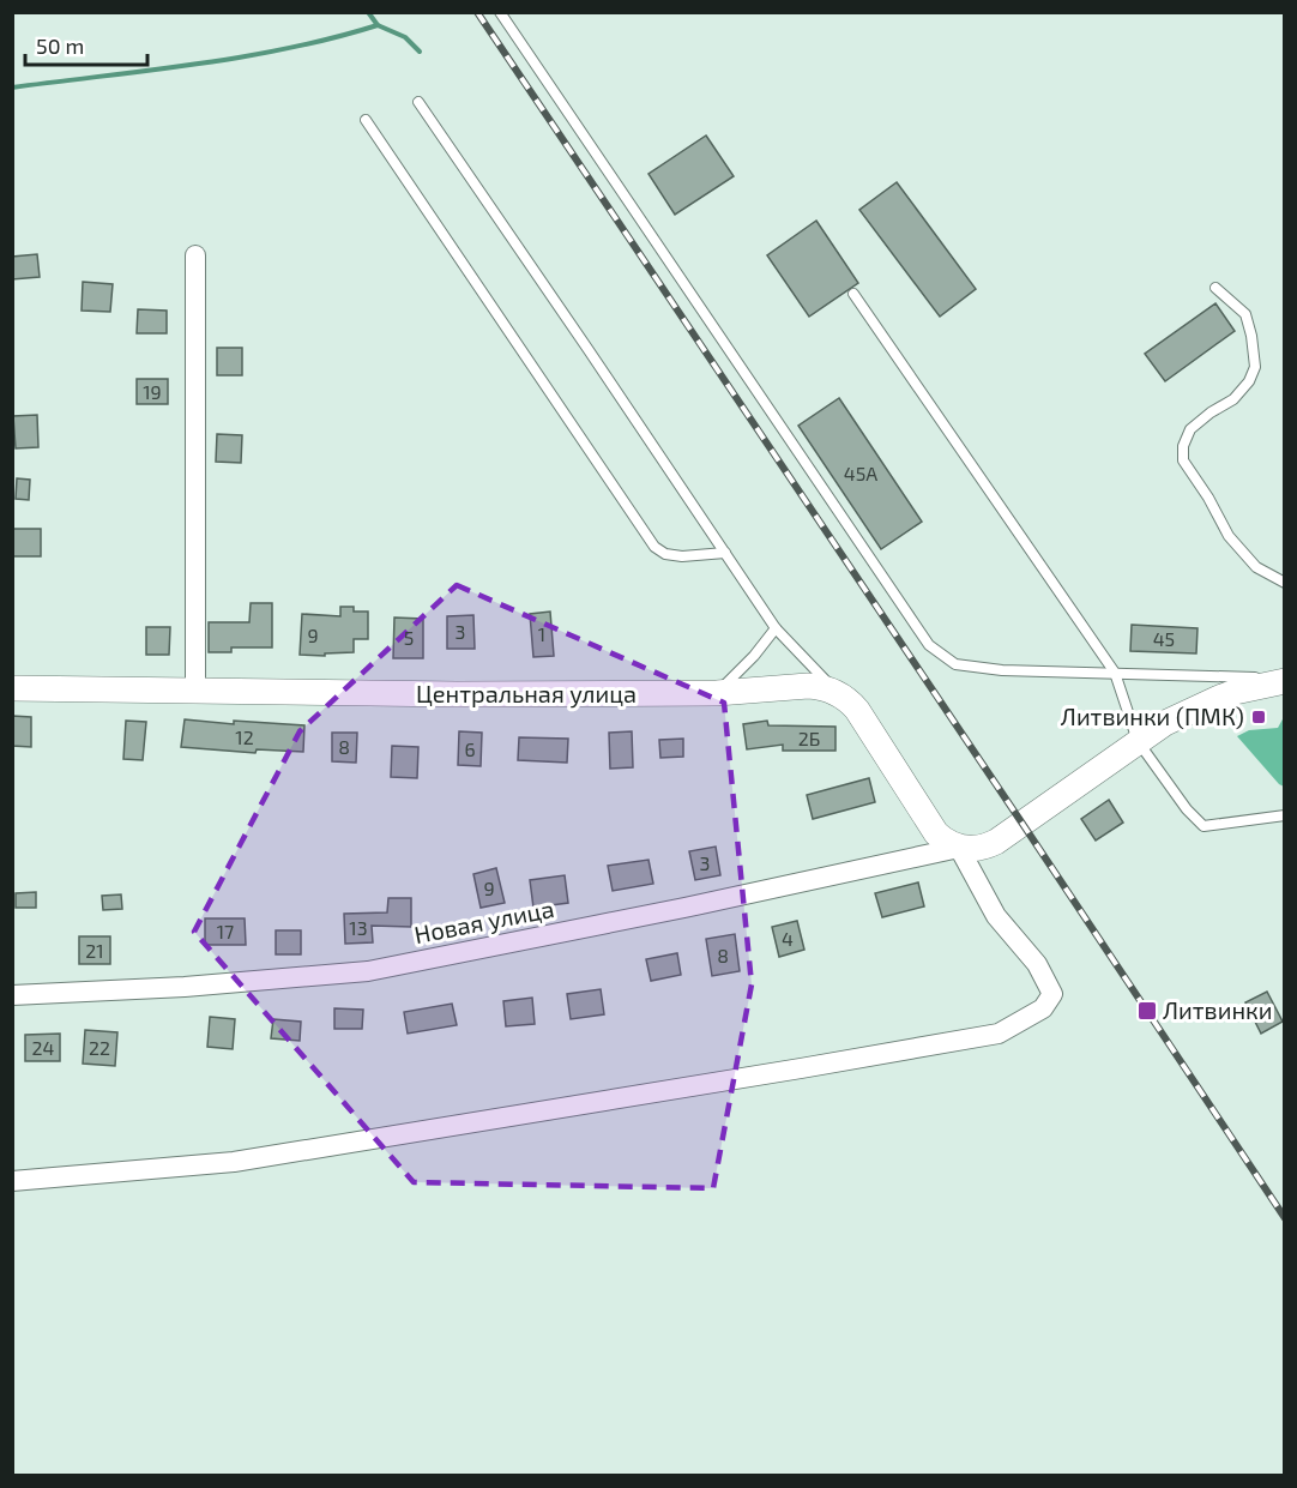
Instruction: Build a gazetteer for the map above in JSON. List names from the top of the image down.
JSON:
{
  "streets": {
    "street": ["Центральная улица", "Новая улица"]
  },
  "places": {
    "transit": ["Литвинки (ПМК)", "Литвинки"]
  },
  "house_numbers": [
    "19",
    "45А",
    "3",
    "1",
    "9",
    "5",
    "45",
    "12",
    "2Б",
    "8",
    "6",
    "3",
    "9",
    "13",
    "17",
    "4",
    "21",
    "8",
    "24",
    "22"
  ],
  "scale_bar": "50 m"
}
